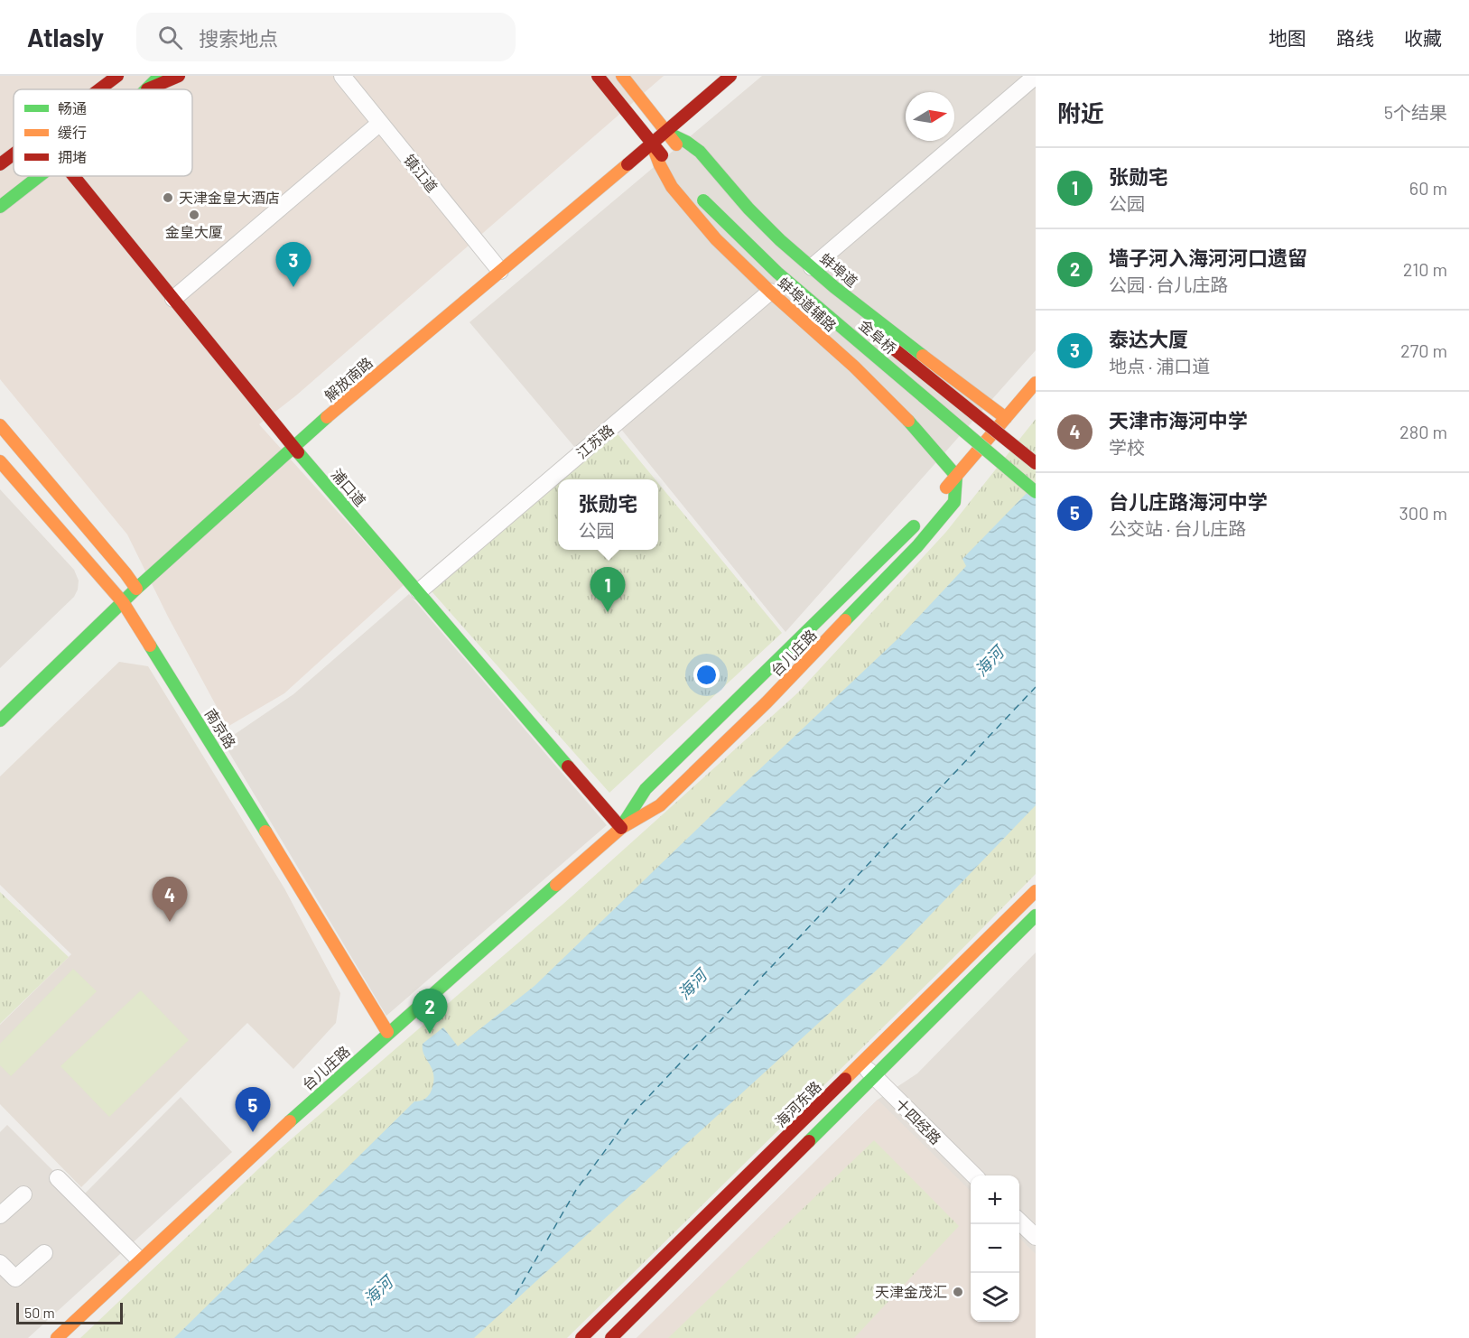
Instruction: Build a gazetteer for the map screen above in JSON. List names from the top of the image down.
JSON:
{
  "streets": {
    "street": [
      "镇江道",
      "蚌埠道",
      "蚌埠道辅路",
      "金阜桥",
      "解放南路",
      "江苏路",
      "浦口道",
      "台儿庄路",
      "南京路",
      "海河东路",
      "十四经路"
    ]
  },
  "crossings": [
    ["镇江道", "解放南路"],
    ["蚌埠道", "解放南路"],
    ["蚌埠道辅路", "解放南路"],
    ["蚌埠道辅路", "江苏路"],
    ["蚌埠道辅路", "台儿庄路"],
    ["解放南路", "浦口道"],
    ["解放南路", "南京路"],
    ["江苏路", "浦口道"],
    ["浦口道", "台儿庄路"],
    ["台儿庄路", "南京路"],
    ["海河东路", "十四经路"]
  ],
  "water": ["海河"],
  "places": ["天津金皇大酒店", "金皇大厦", "天津金茂汇"],
  "legend": ["畅通", "缓行", "拥堵"],
  "scale_bar": "50 m",
  "north": "right",
  "page": {
    "header": "Atlasly",
    "search": "搜索地点",
    "nav": ["地图", "路线", "收藏"],
    "heading": ["附近", "5个结果"],
    "list": [
      {
        "mark": "1",
        "name": "张勋宅",
        "note": "公园",
        "value": "60 m"
      },
      {
        "mark": "2",
        "name": "墙子河入海河河口遗留",
        "note": "公园 · 台儿庄路",
        "value": "210 m"
      },
      {
        "mark": "3",
        "name": "泰达大厦",
        "note": "地点 · 浦口道",
        "value": "270 m"
      },
      {
        "mark": "4",
        "name": "天津市海河中学",
        "note": "学校",
        "value": "280 m"
      },
      {
        "mark": "5",
        "name": "台儿庄路海河中学",
        "note": "公交站 · 台儿庄路",
        "value": "300 m"
      }
    ],
    "pins": [
      "3",
      "1",
      "4",
      "2",
      "5"
    ],
    "popup": ["张勋宅", "公园"],
    "map_buttons": ["+", "−"],
    "scale": "50 m"
  }
}
